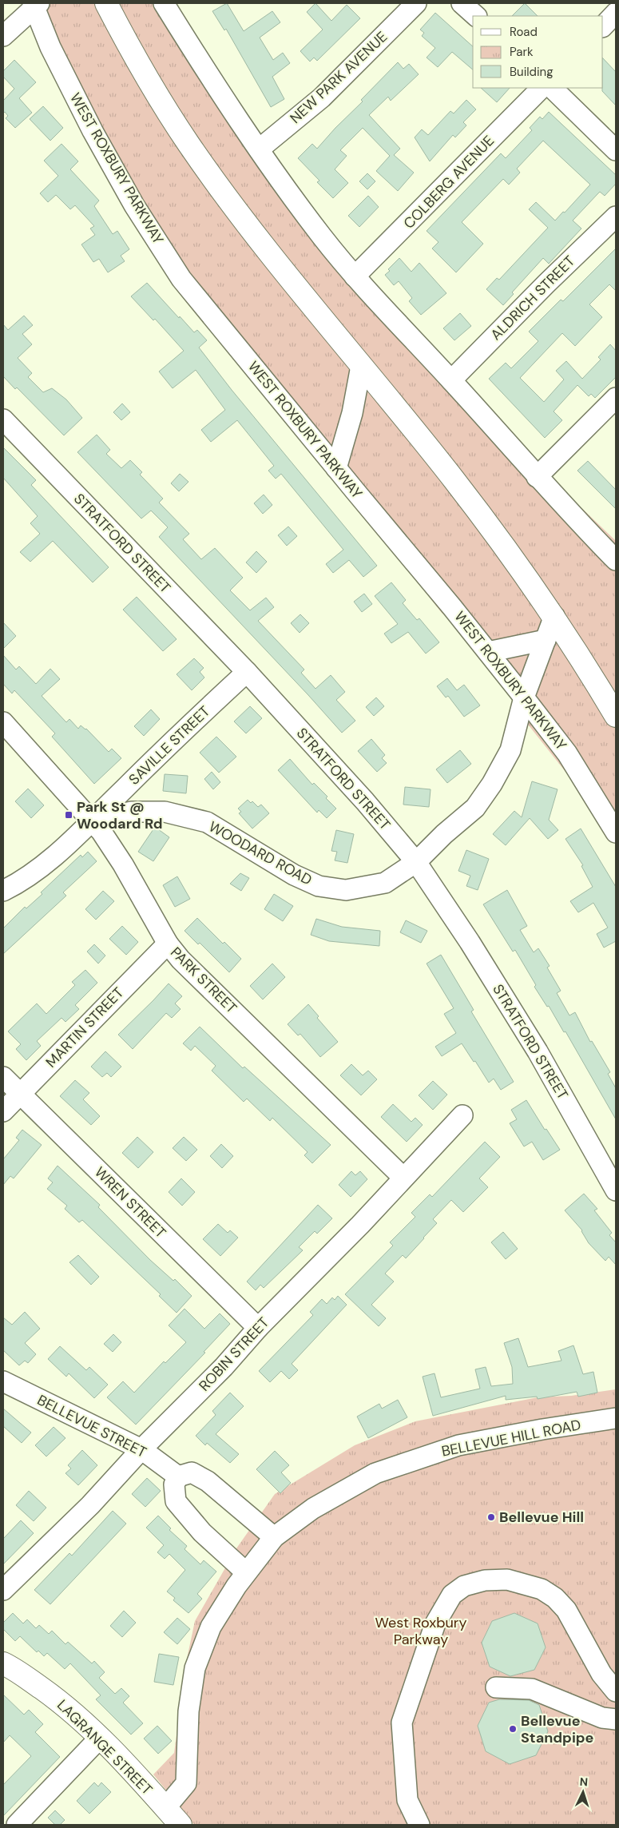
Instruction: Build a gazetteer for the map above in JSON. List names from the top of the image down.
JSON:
{
  "streets": {
    "main road": ["LAGRANGE STREET"],
    "street": [
      "NEW PARK AVENUE",
      "WEST ROXBURY PARKWAY",
      "COLBERG AVENUE",
      "ALDRICH STREET",
      "STRATFORD STREET",
      "SAVILLE STREET",
      "WOODARD ROAD",
      "PARK STREET",
      "MARTIN STREET",
      "WREN STREET",
      "ROBIN STREET",
      "BELLEVUE STREET",
      "BELLEVUE HILL ROAD"
    ]
  },
  "crossings": [
    ["WEST ROXBURY PARKWAY", "WOODARD ROAD"],
    ["STRATFORD STREET", "SAVILLE STREET"],
    ["STRATFORD STREET", "WOODARD ROAD"],
    ["SAVILLE STREET", "WOODARD ROAD"],
    ["SAVILLE STREET", "PARK STREET"],
    ["WOODARD ROAD", "PARK STREET"],
    ["PARK STREET", "MARTIN STREET"],
    ["PARK STREET", "ROBIN STREET"],
    ["MARTIN STREET", "WREN STREET"],
    ["WREN STREET", "ROBIN STREET"],
    ["ROBIN STREET", "BELLEVUE STREET"],
    ["BELLEVUE HILL ROAD", "LAGRANGE STREET"]
  ],
  "parks": ["West Roxbury Parkway"],
  "places": {
    "transit": ["Park St @ Woodard Rd"],
    "other": ["Bellevue Hill", "Bellevue Standpipe"]
  },
  "legend": ["Road", "Park", "Building"],
  "north": "top"
}
